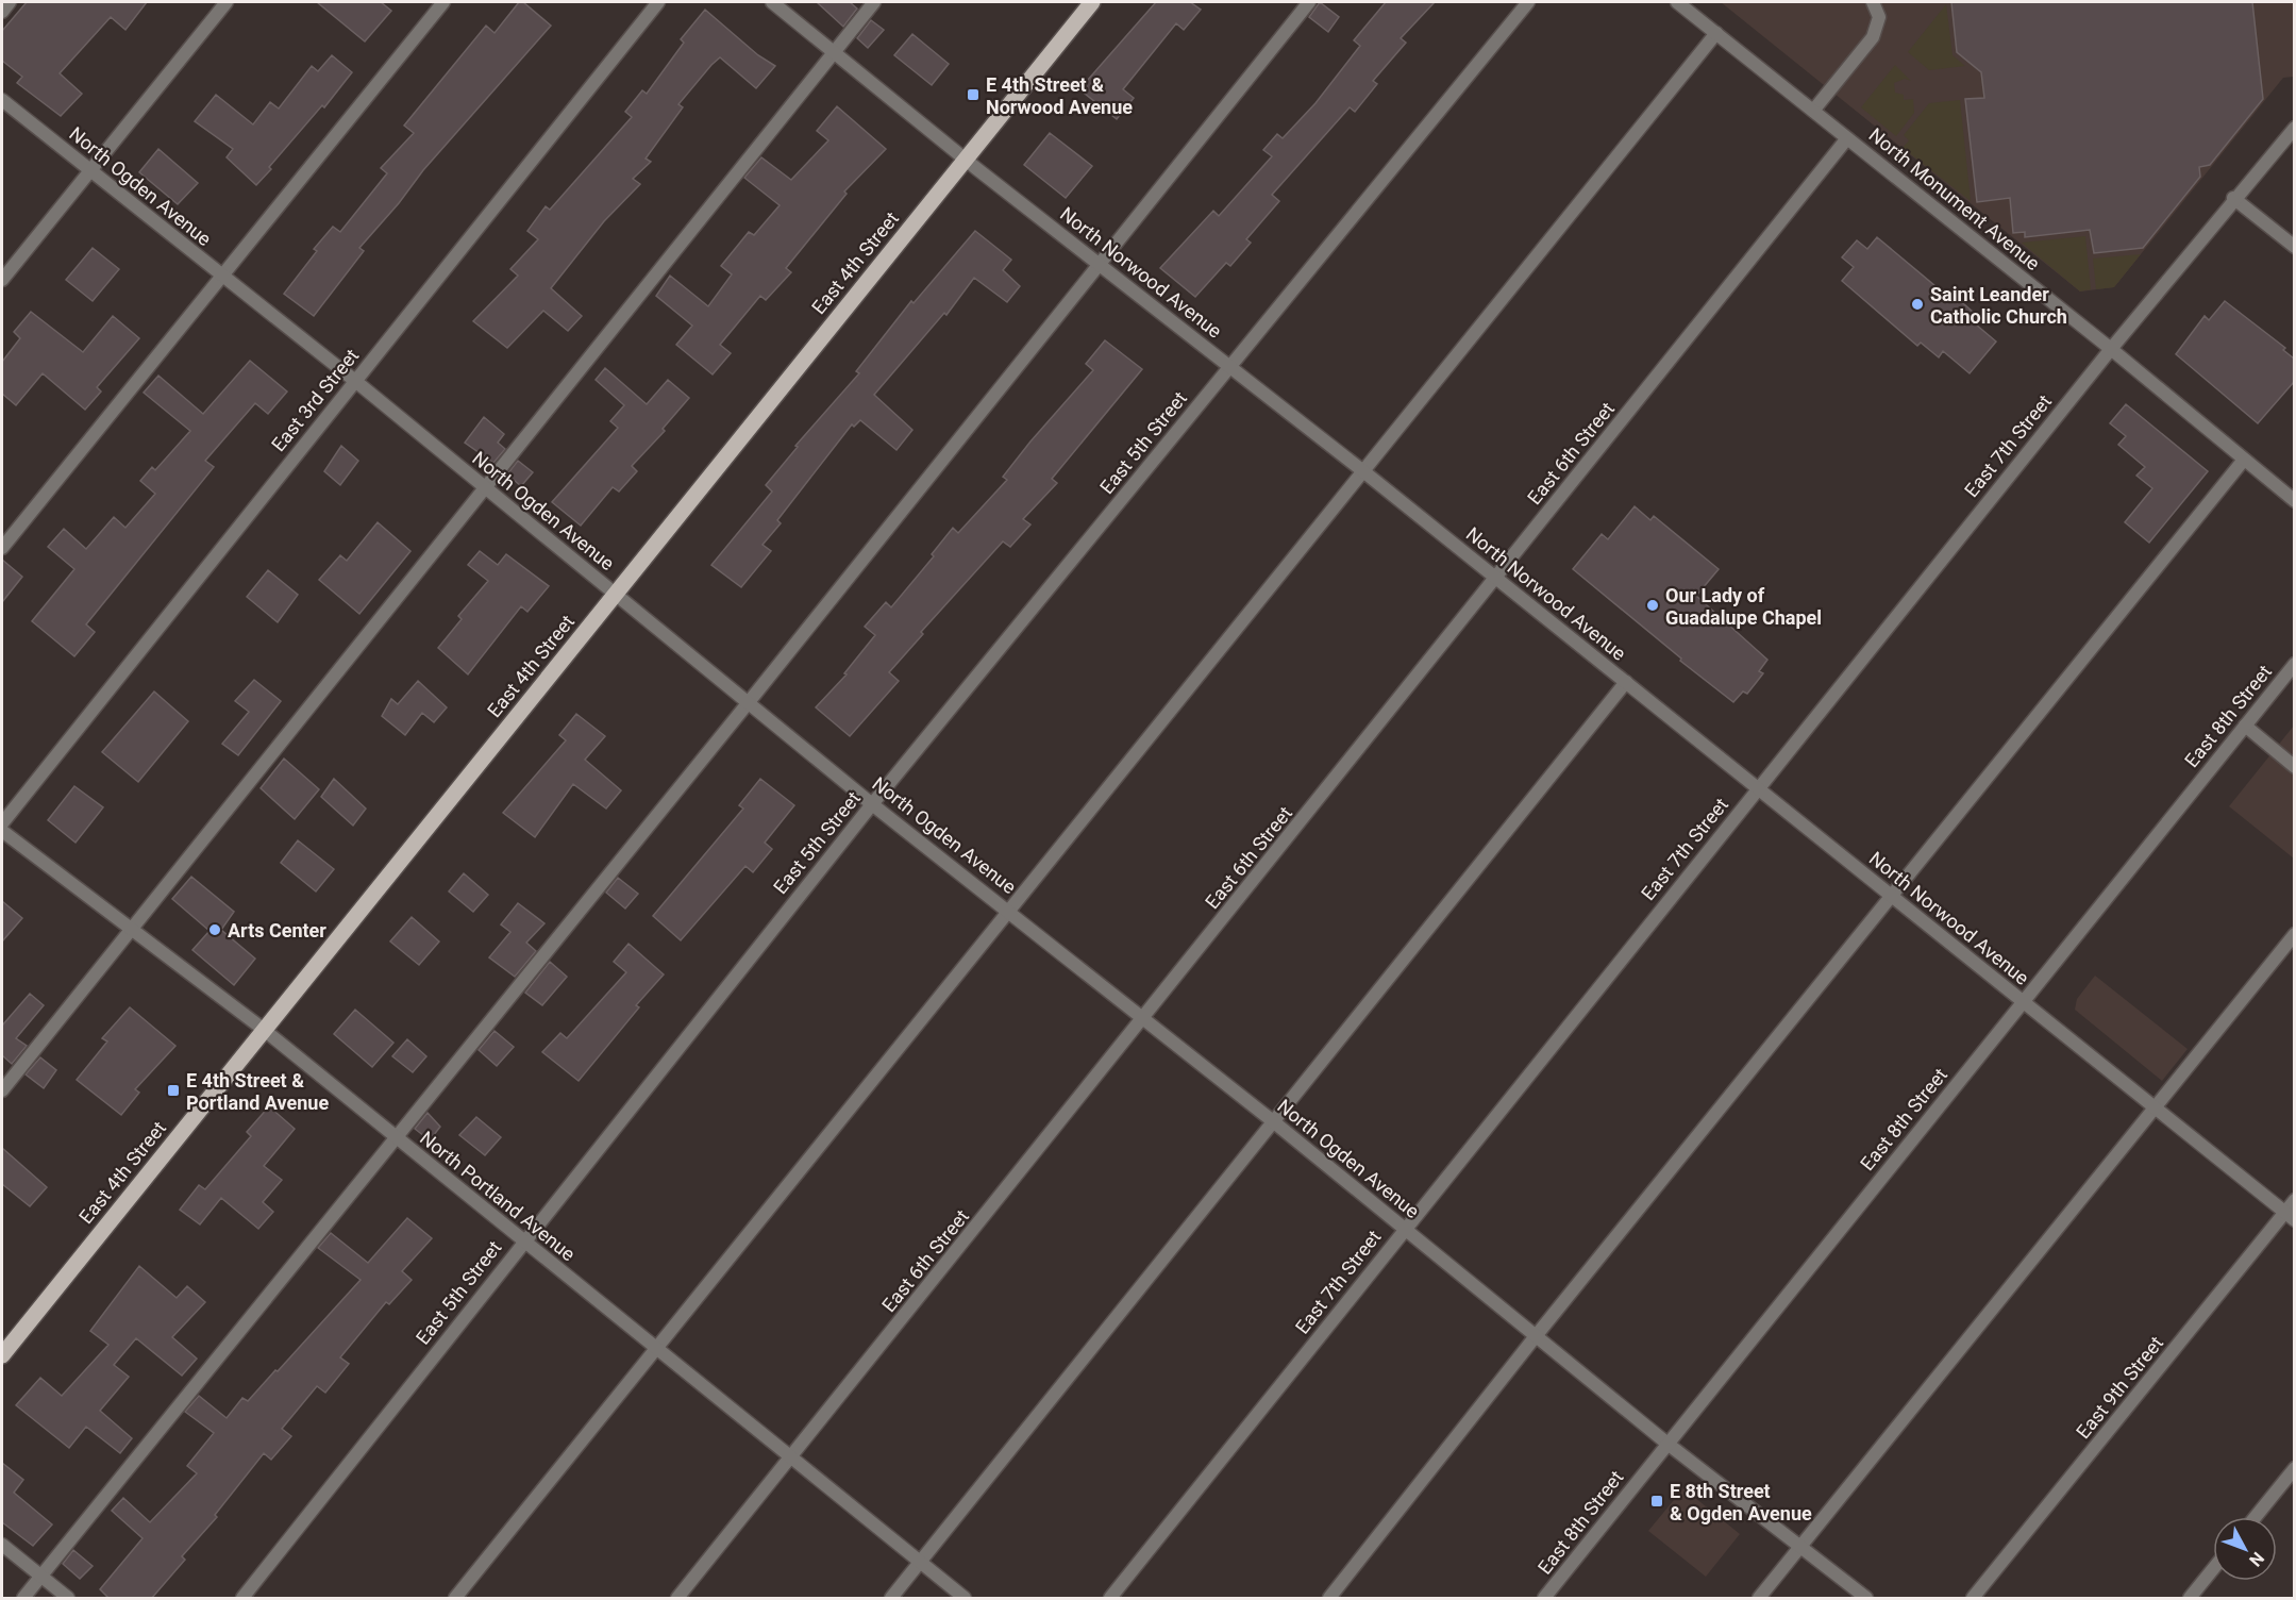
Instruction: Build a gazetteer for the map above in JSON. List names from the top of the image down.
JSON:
{
  "streets": {
    "main road": ["East 4th Street"],
    "street": [
      "North Ogden Avenue",
      "North Monument Avenue",
      "North Norwood Avenue",
      "East 3rd Street",
      "East 5th Street",
      "East 7th Street",
      "East 6th Street",
      "East 8th Street",
      "North Portland Avenue",
      "East 9th Street"
    ]
  },
  "crossings": [
    ["North Ogden Avenue", "East 4th Street"],
    ["North Ogden Avenue", "East 3rd Street"],
    ["North Ogden Avenue", "East 5th Street"],
    ["North Ogden Avenue", "East 7th Street"],
    ["North Ogden Avenue", "East 6th Street"],
    ["North Ogden Avenue", "East 8th Street"],
    ["North Monument Avenue", "East 7th Street"],
    ["North Monument Avenue", "East 6th Street"],
    ["East 4th Street", "North Norwood Avenue"],
    ["East 4th Street", "North Portland Avenue"],
    ["North Norwood Avenue", "East 5th Street"],
    ["North Norwood Avenue", "East 7th Street"],
    ["North Norwood Avenue", "East 6th Street"],
    ["North Norwood Avenue", "East 8th Street"],
    ["North Norwood Avenue", "East 9th Street"],
    ["East 5th Street", "North Portland Avenue"],
    ["East 6th Street", "North Portland Avenue"]
  ],
  "places": {
    "transit": ["E 4th Street & Norwood Avenue", "E 4th Street & Portland Avenue", "E 8th Street & Ogden Avenue"],
    "other": ["Saint Leander Catholic Church", "Our Lady of Guadalupe Chapel", "Arts Center"]
  },
  "north": "bottom right"
}
